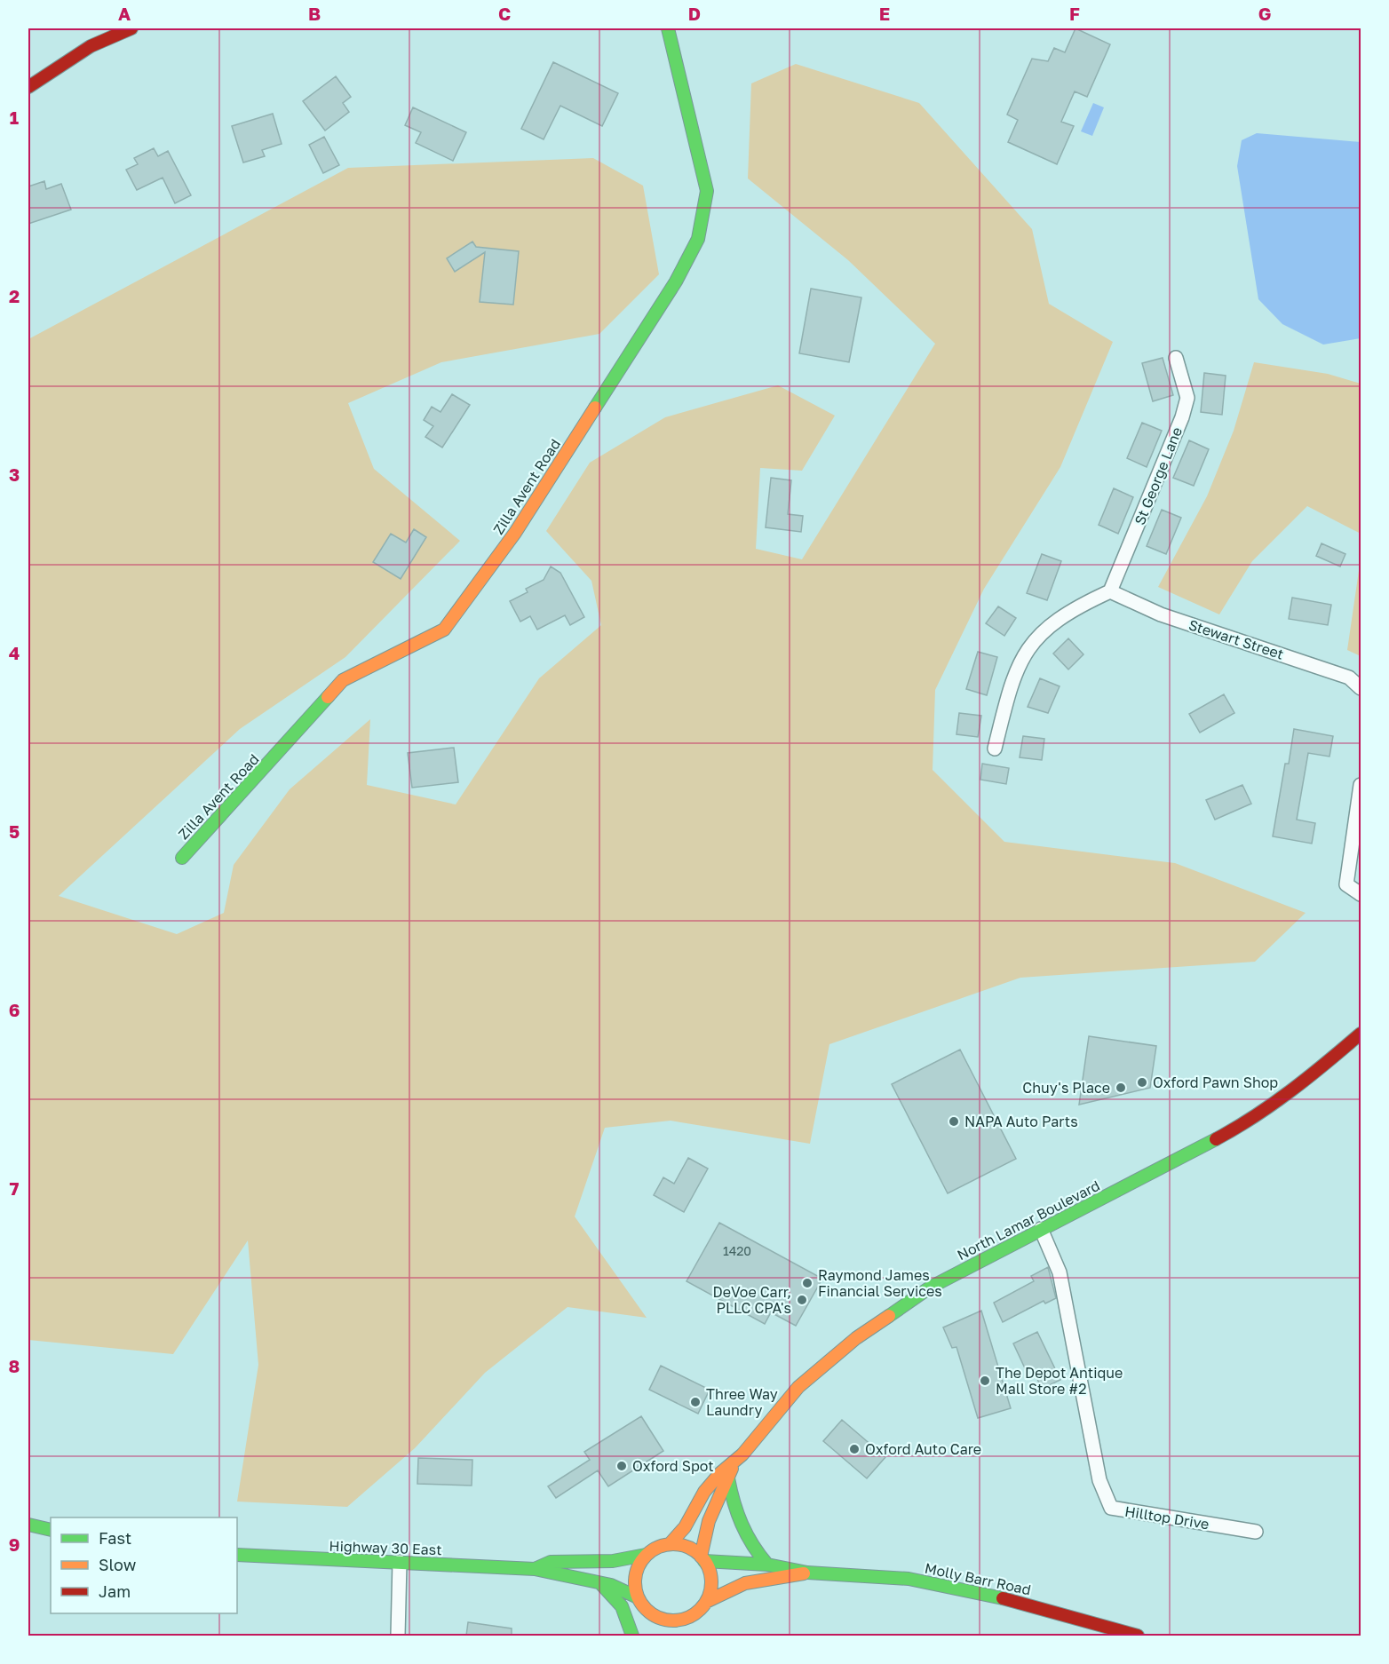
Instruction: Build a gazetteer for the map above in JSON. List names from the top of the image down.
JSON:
{
  "streets": {
    "street": [
      "St George Lane",
      "Zilla Avent Road",
      "Stewart Street",
      "North Lamar Boulevard",
      "Hilltop Drive",
      "Highway 30 East",
      "Molly Barr Road"
    ]
  },
  "crossings": [
    ["St George Lane", "Stewart Street"],
    ["North Lamar Boulevard", "Hilltop Drive"],
    ["North Lamar Boulevard", "Highway 30 East"],
    ["North Lamar Boulevard", "Molly Barr Road"],
    ["Highway 30 East", "Molly Barr Road"]
  ],
  "places": [
    "Oxford Pawn Shop",
    "Chuy's Place",
    "NAPA Auto Parts",
    "Raymond James Financial Services",
    "DeVoe Carr, PLLC CPA's",
    "The Depot Antique Mall Store #2",
    "Three Way Laundry",
    "Oxford Auto Care",
    "Oxford Spot"
  ],
  "house_numbers": ["1420"],
  "legend": ["Fast", "Slow", "Jam"],
  "grid": {
    "columns": [
      "A",
      "B",
      "C",
      "D",
      "E",
      "F",
      "G"
    ],
    "rows": [
      "1",
      "2",
      "3",
      "4",
      "5",
      "6",
      "7",
      "8",
      "9"
    ]
  }
}
